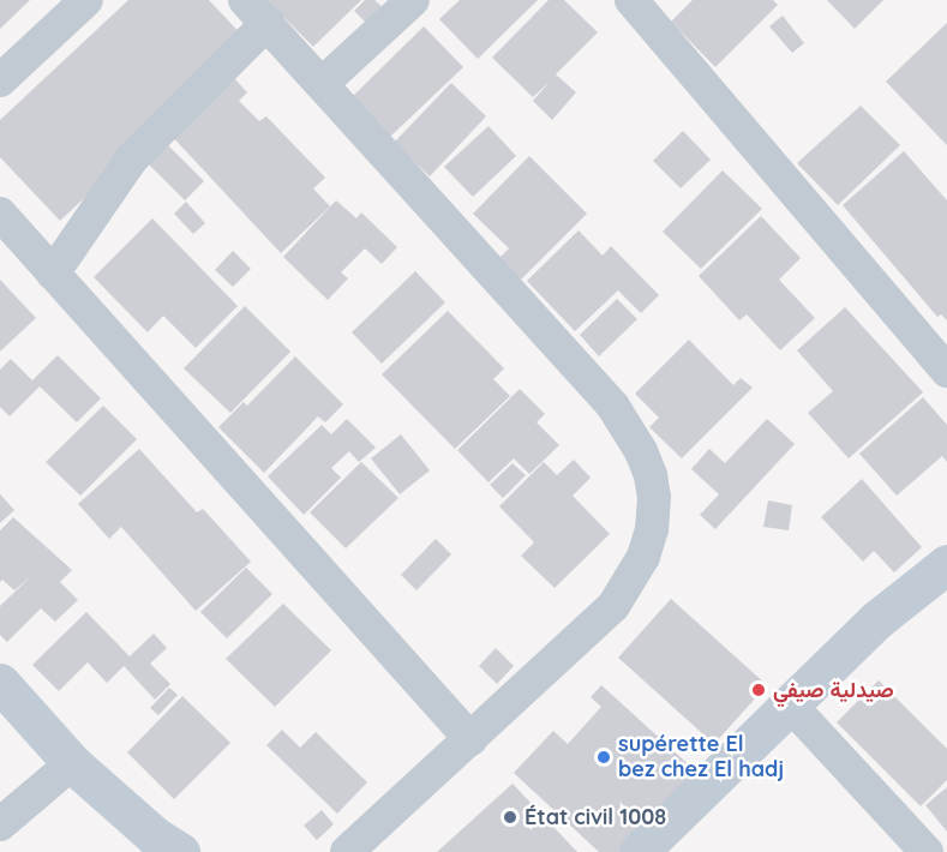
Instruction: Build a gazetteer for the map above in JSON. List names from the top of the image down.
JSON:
{
  "places": ["صيدلية صيفي", "supérette El bez chez El hadj", "État civil 1008"]
}
